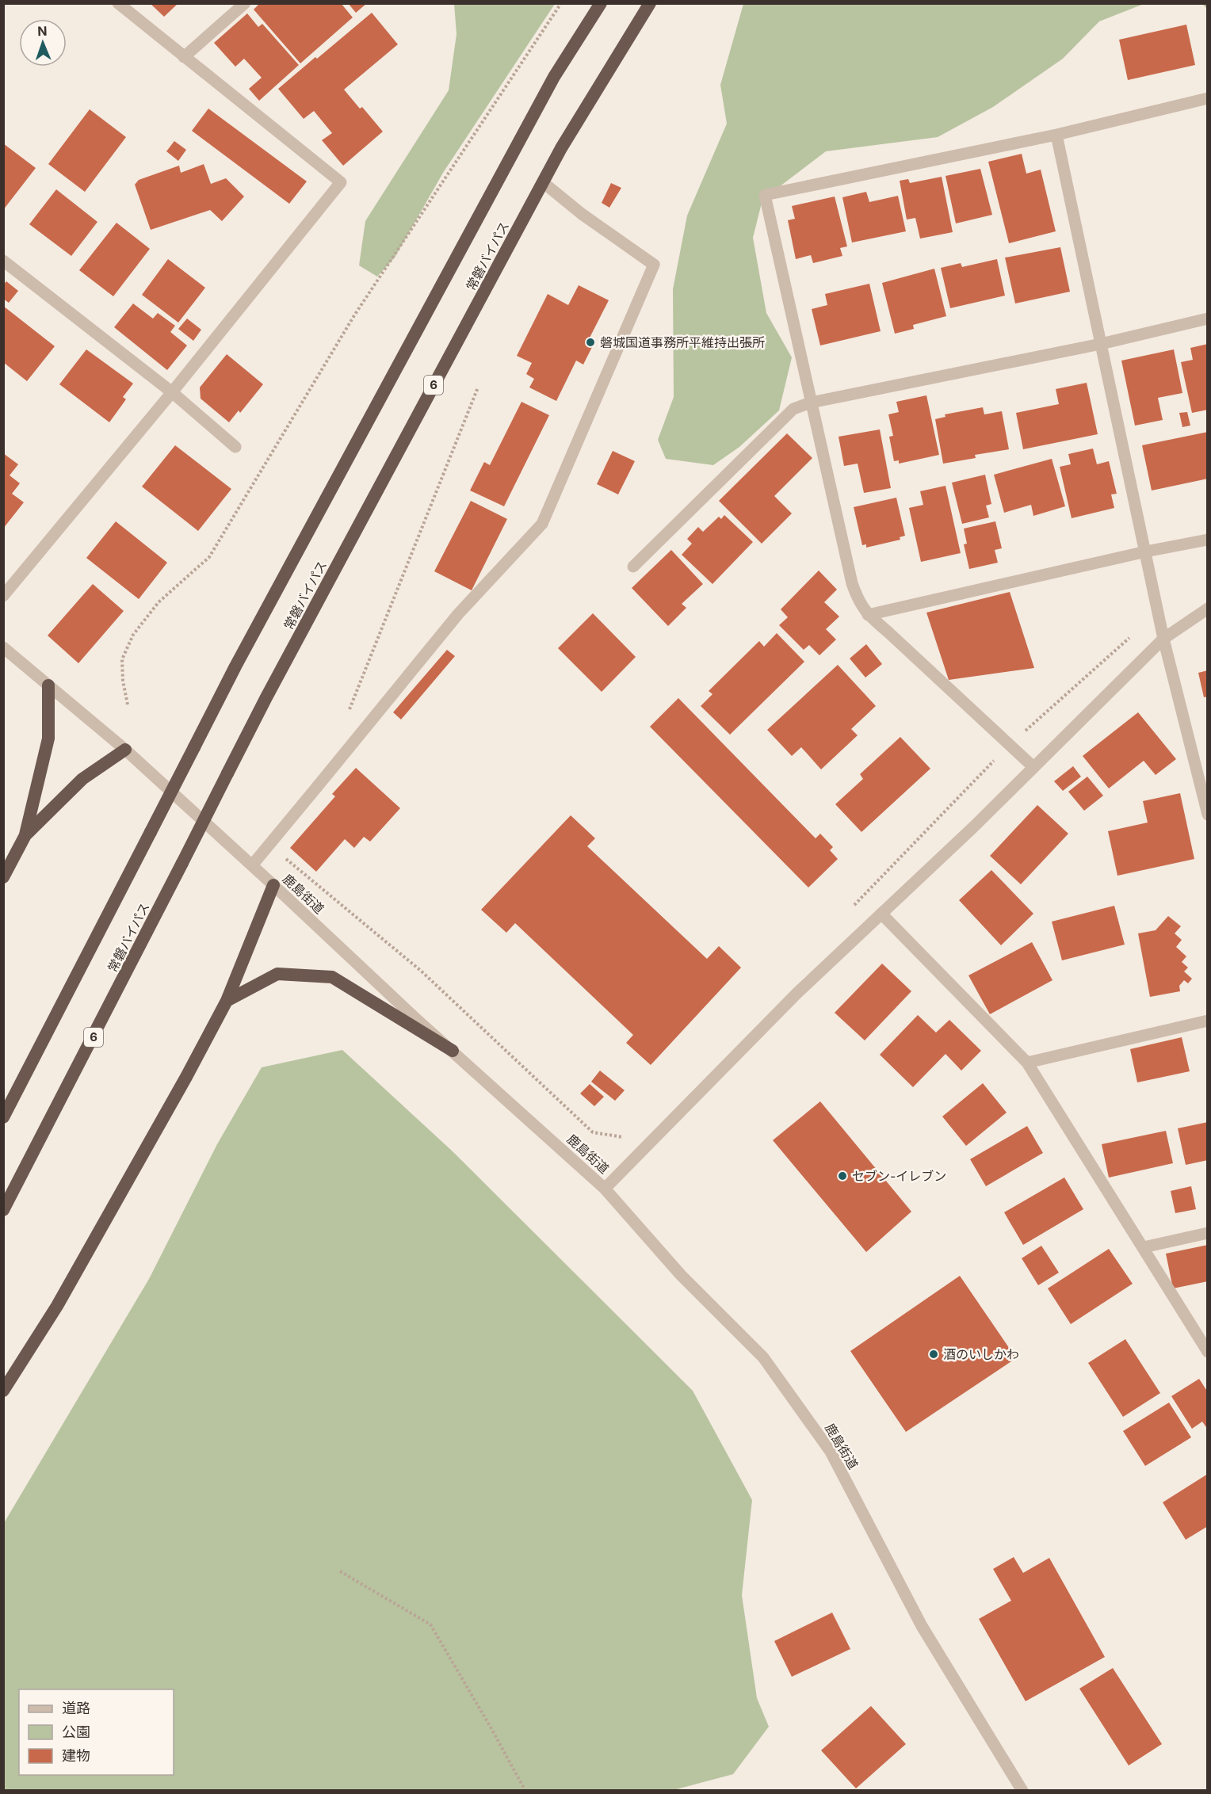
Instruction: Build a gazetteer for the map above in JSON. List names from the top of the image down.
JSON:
{
  "streets": {
    "highway": ["常磐バイパス", "6"],
    "street": ["鹿島街道"]
  },
  "places": ["磐城国道事務所平維持出張所", "セブン-イレブン", "酒のいしかわ"],
  "legend": ["道路", "公園", "建物"],
  "north": "top"
}
